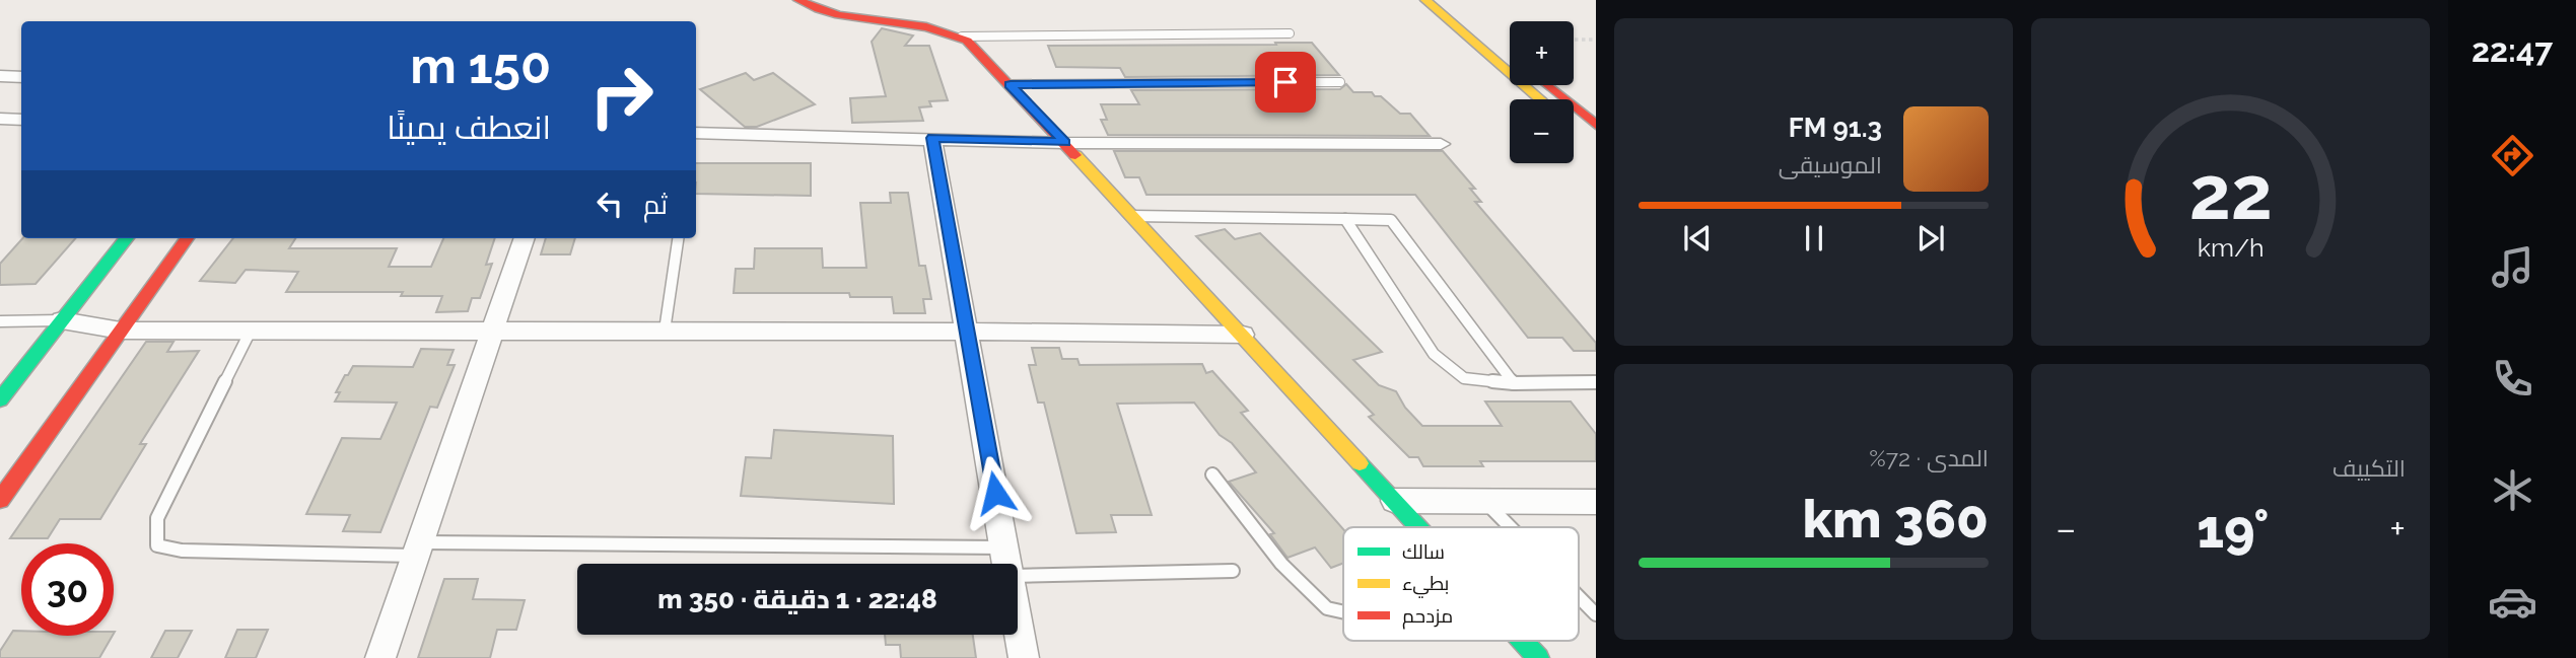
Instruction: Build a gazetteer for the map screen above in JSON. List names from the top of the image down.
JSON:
{
  "legend": ["سالك", "بطيء", "مزدحم"],
  "page": {
    "tabs": "22:47",
    "map_buttons": ["+", "−"],
    "turn": ["150 m", "انعطف يمينًا"],
    "song": ["91.3 FM", "الموسيقى"],
    "then": "ثم",
    "tile": [
      "التكييف",
      ["المدى · 72%", "360 km"]
    ],
    "heat": ["−", "19°", "+"],
    "limit": "30",
    "trip": "22:48 · 1 دقيقة · 350 m",
    "gauge": ["22", "km/h"]
  }
}
